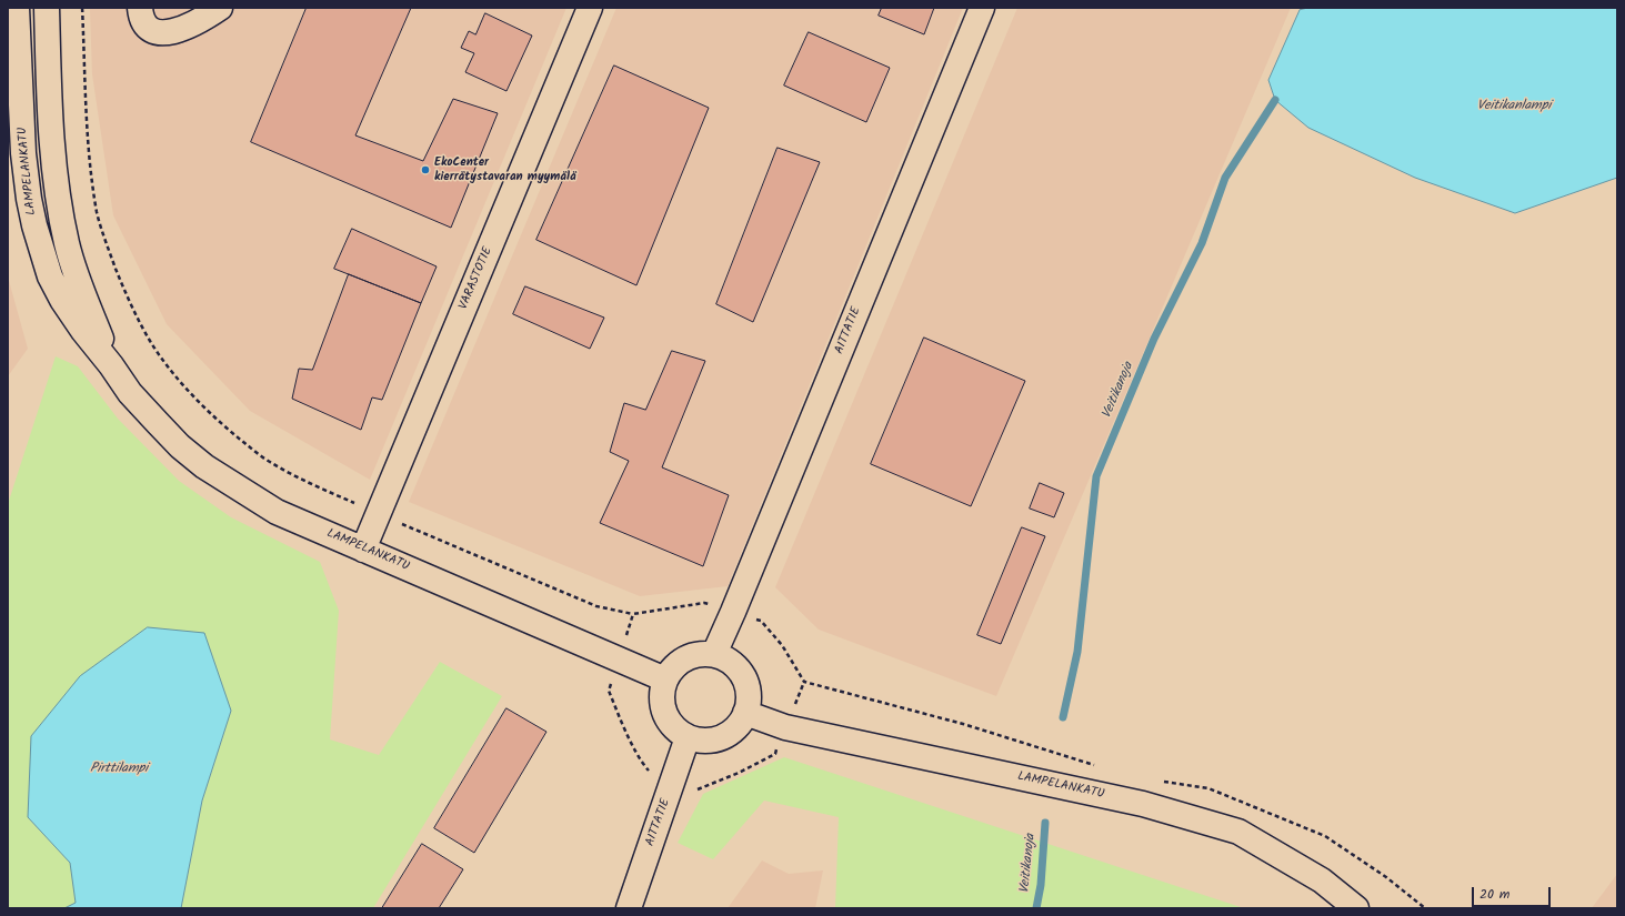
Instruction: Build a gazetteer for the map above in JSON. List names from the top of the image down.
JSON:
{
  "streets": {
    "street": ["LAMPELANKATU", "VARASTOTIE", "AITTATIE"]
  },
  "crossings": [
    ["LAMPELANKATU", "VARASTOTIE"],
    ["LAMPELANKATU", "AITTATIE"]
  ],
  "water": ["Veitikanlampi", "Veitikanoja", "Pirttilampi"],
  "places": ["EkoCenter kierrätystavaran myymälä"],
  "scale_bar": "20 m"
}
